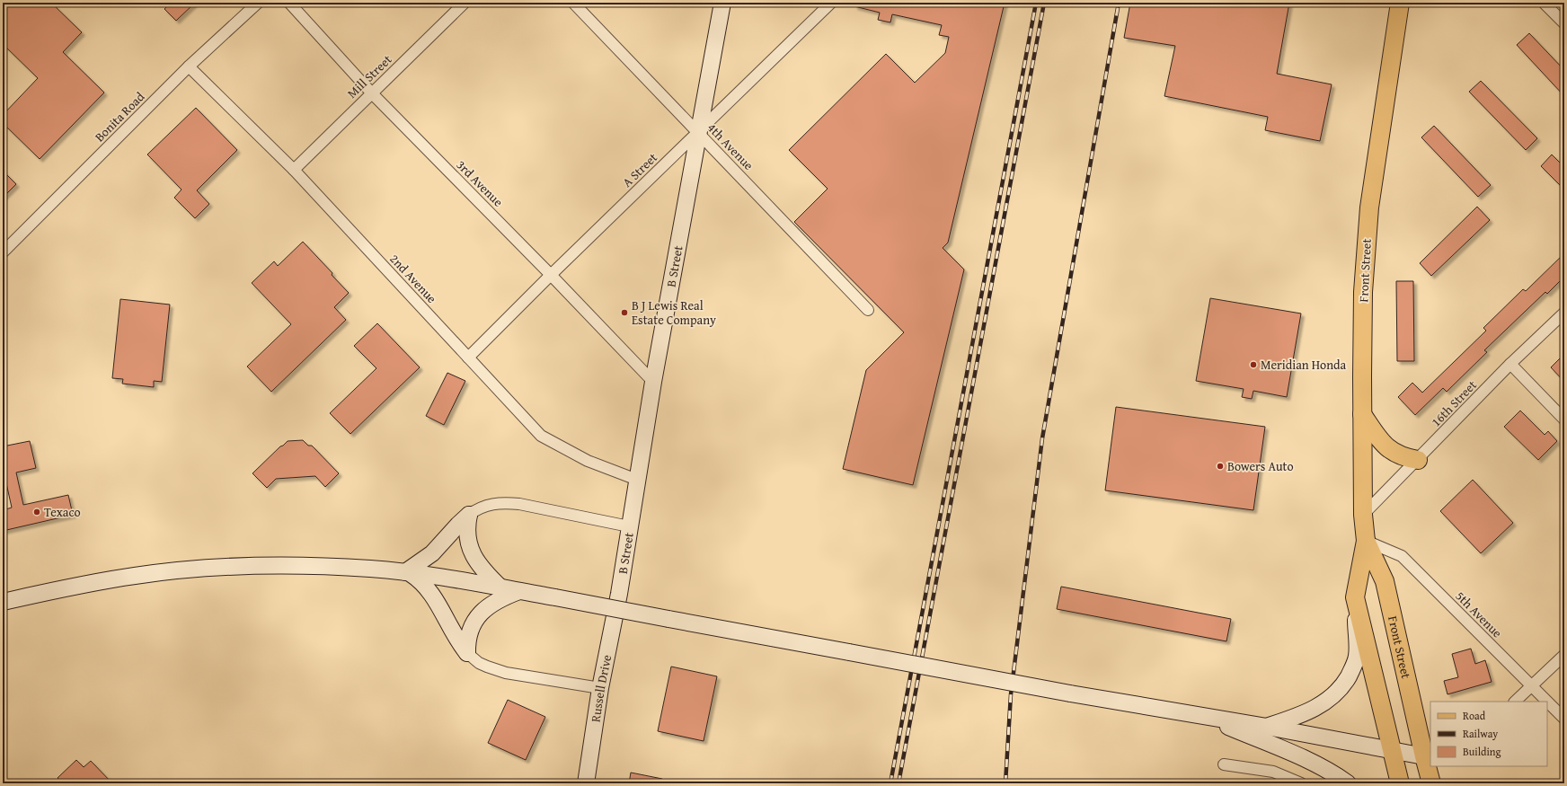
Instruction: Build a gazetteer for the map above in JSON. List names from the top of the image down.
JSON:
{
  "streets": {
    "main road": ["B Street", "Front Street", "Russell Drive"],
    "street": [
      "Mill Street",
      "Bonita Road",
      "4th Avenue",
      "A Street",
      "3rd Avenue",
      "2nd Avenue",
      "16th Street",
      "5th Avenue"
    ]
  },
  "crossings": [
    ["Mill Street", "3rd Avenue"],
    ["Mill Street", "2nd Avenue"],
    ["Bonita Road", "2nd Avenue"],
    ["4th Avenue", "A Street"],
    ["4th Avenue", "B Street"],
    ["A Street", "3rd Avenue"],
    ["A Street", "B Street"],
    ["A Street", "2nd Avenue"],
    ["3rd Avenue", "B Street"],
    ["B Street", "2nd Avenue"],
    ["B Street", "Russell Drive"],
    ["Front Street", "16th Street"],
    ["Front Street", "5th Avenue"]
  ],
  "places": [
    "B J Lewis Real Estate Company",
    "Meridian Honda",
    "Bowers Auto",
    "Texaco"
  ],
  "legend": ["Road", "Railway", "Building"]
}
